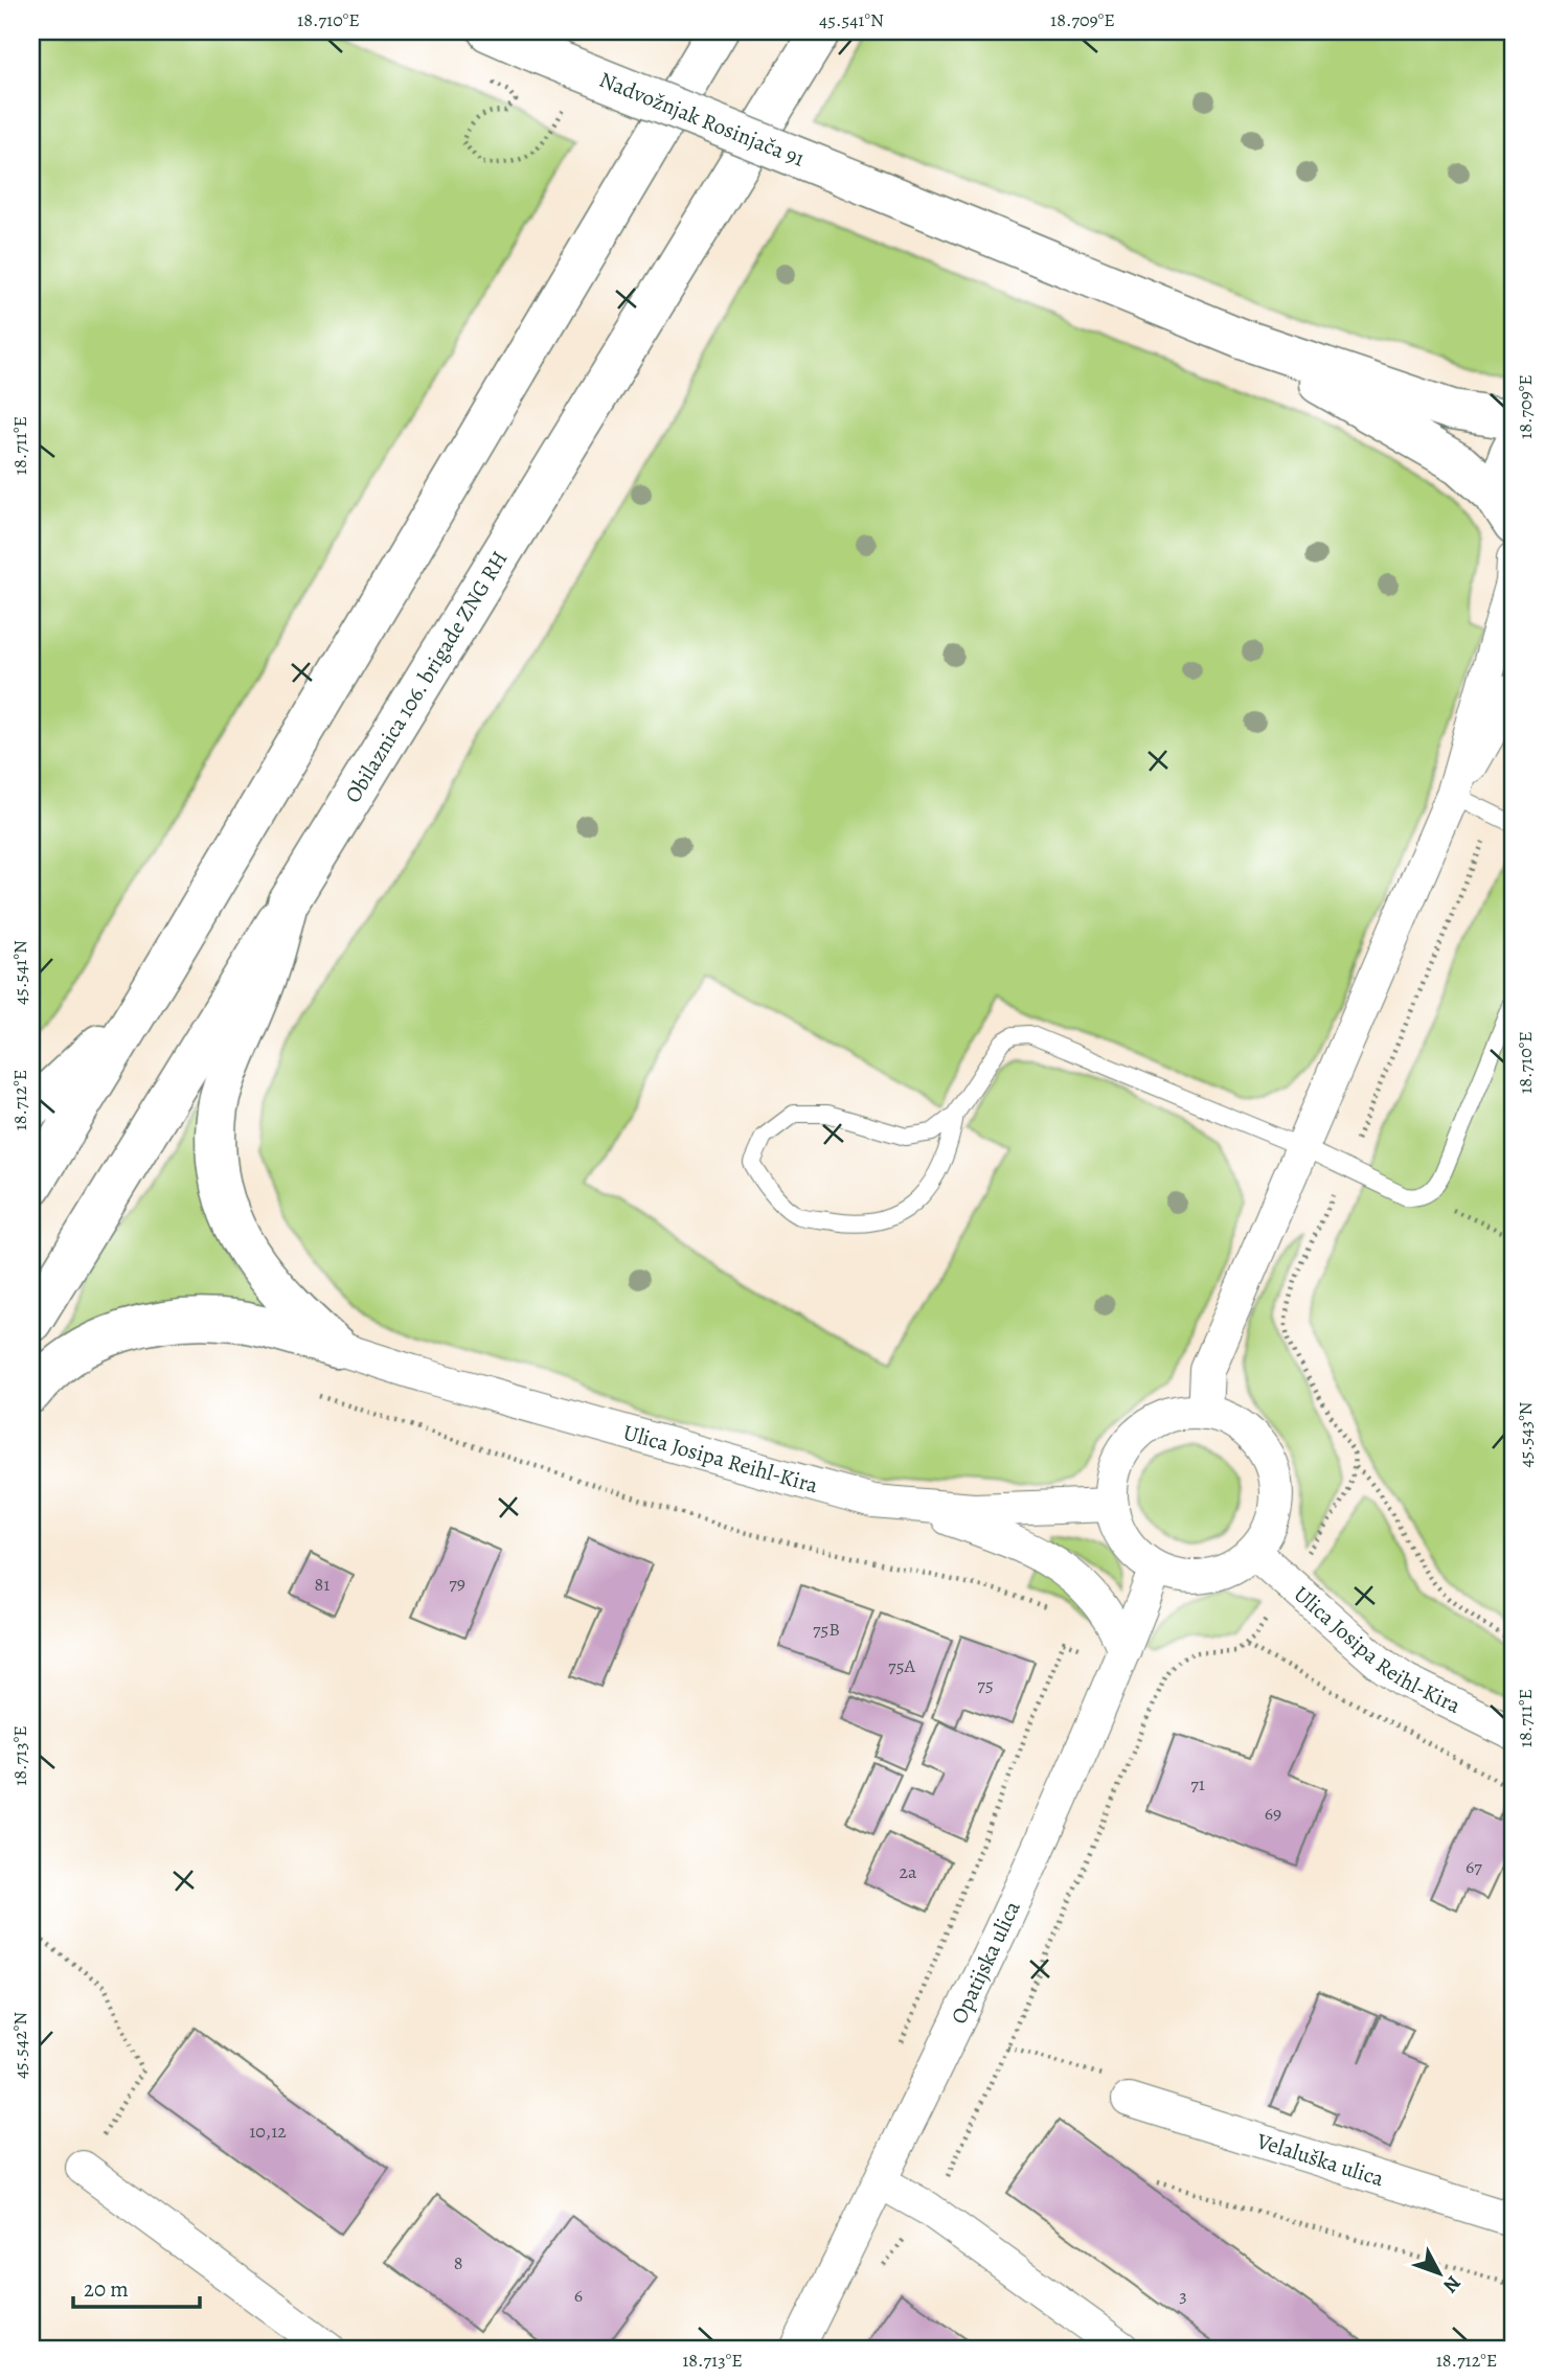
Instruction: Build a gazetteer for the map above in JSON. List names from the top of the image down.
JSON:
{
  "streets": {
    "main road": ["Nadvožnjak Rosinjača 91", "Obilaznica 106. brigade ZNG RH"],
    "street": ["Ulica Josipa Reihl-Kira", "Opatijska ulica", "Velaluška ulica"]
  },
  "crossings": [
    ["Ulica Josipa Reihl-Kira", "Opatijska ulica"]
  ],
  "house_numbers": [
    "79",
    "81",
    "75B",
    "75A",
    "75",
    "71",
    "69",
    "67",
    "2a",
    "10,12",
    "8",
    "6",
    "3"
  ],
  "scale_bar": "20 m",
  "north": "bottom right",
  "coordinates": [
    "18.710°E",
    "45.541°N",
    "18.709°E",
    "18.711°E",
    "18.712°E",
    "45.543°N",
    "18.713°E",
    "45.542°N"
  ]
}
